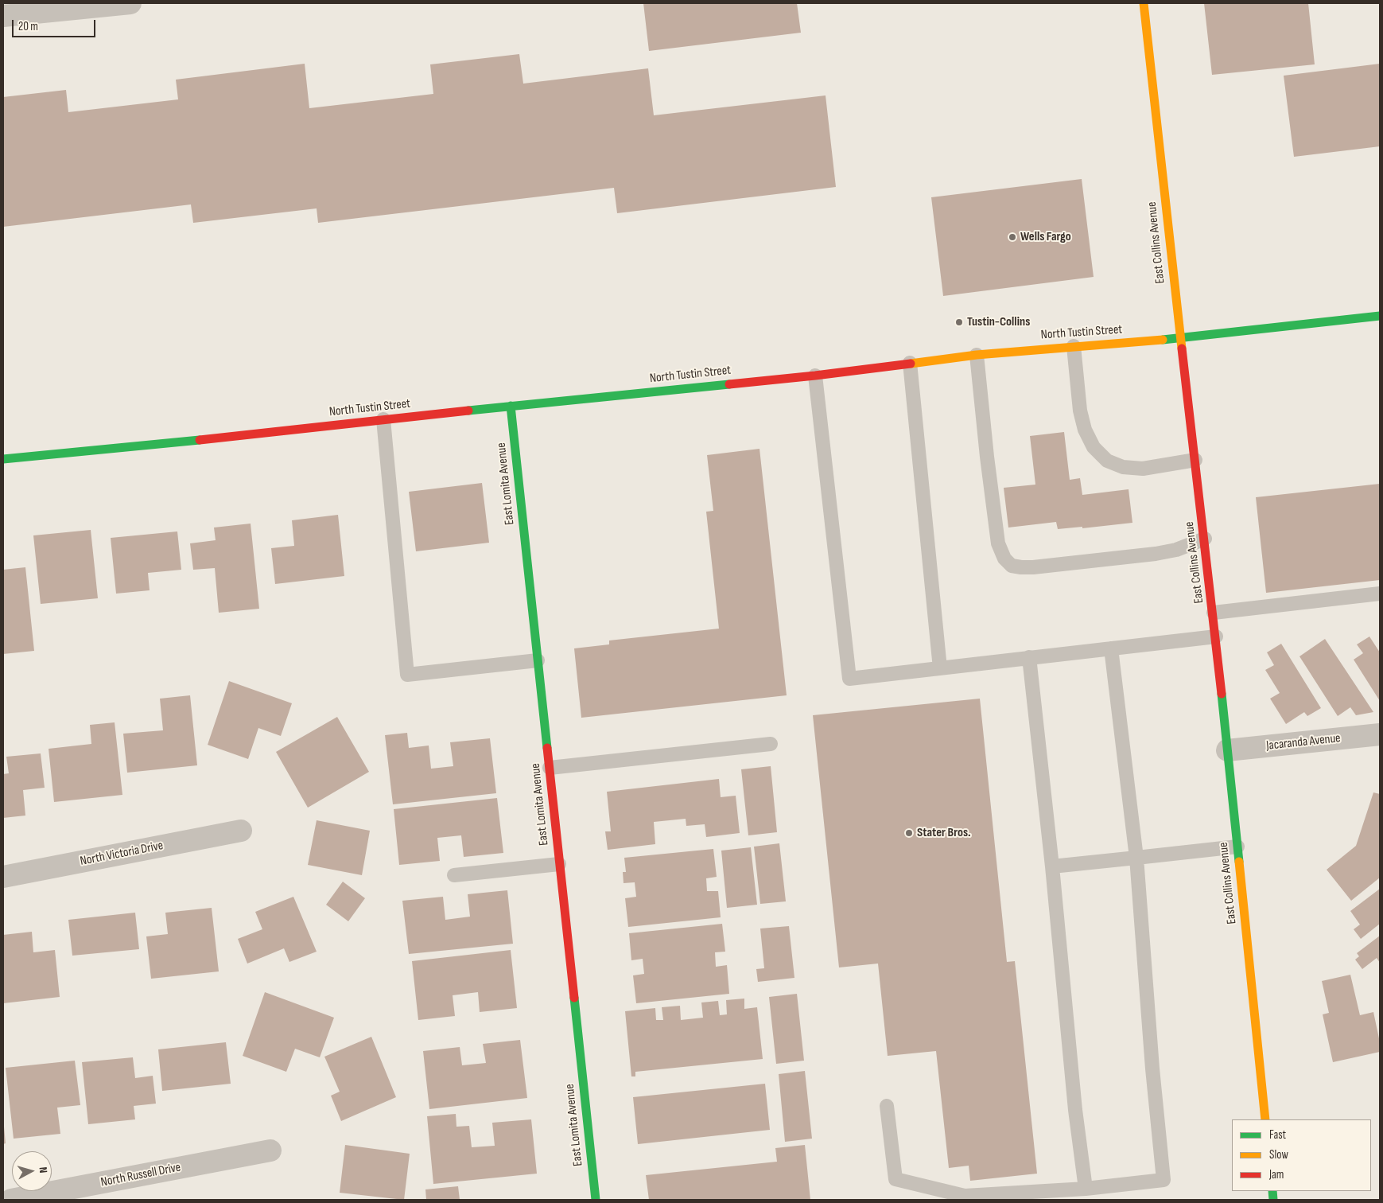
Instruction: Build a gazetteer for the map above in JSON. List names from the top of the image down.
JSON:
{
  "streets": {
    "street": [
      "East Collins Avenue",
      "North Tustin Street",
      "East Lomita Avenue",
      "Jacaranda Avenue",
      "North Victoria Drive",
      "North Russell Drive"
    ]
  },
  "crossings": [
    ["East Collins Avenue", "North Tustin Street"],
    ["East Collins Avenue", "Jacaranda Avenue"],
    ["North Tustin Street", "East Lomita Avenue"]
  ],
  "places": ["Wells Fargo", "Tustin-Collins", "Stater Bros."],
  "legend": ["Fast", "Slow", "Jam"],
  "scale_bar": "20 m",
  "north": "right"
}
